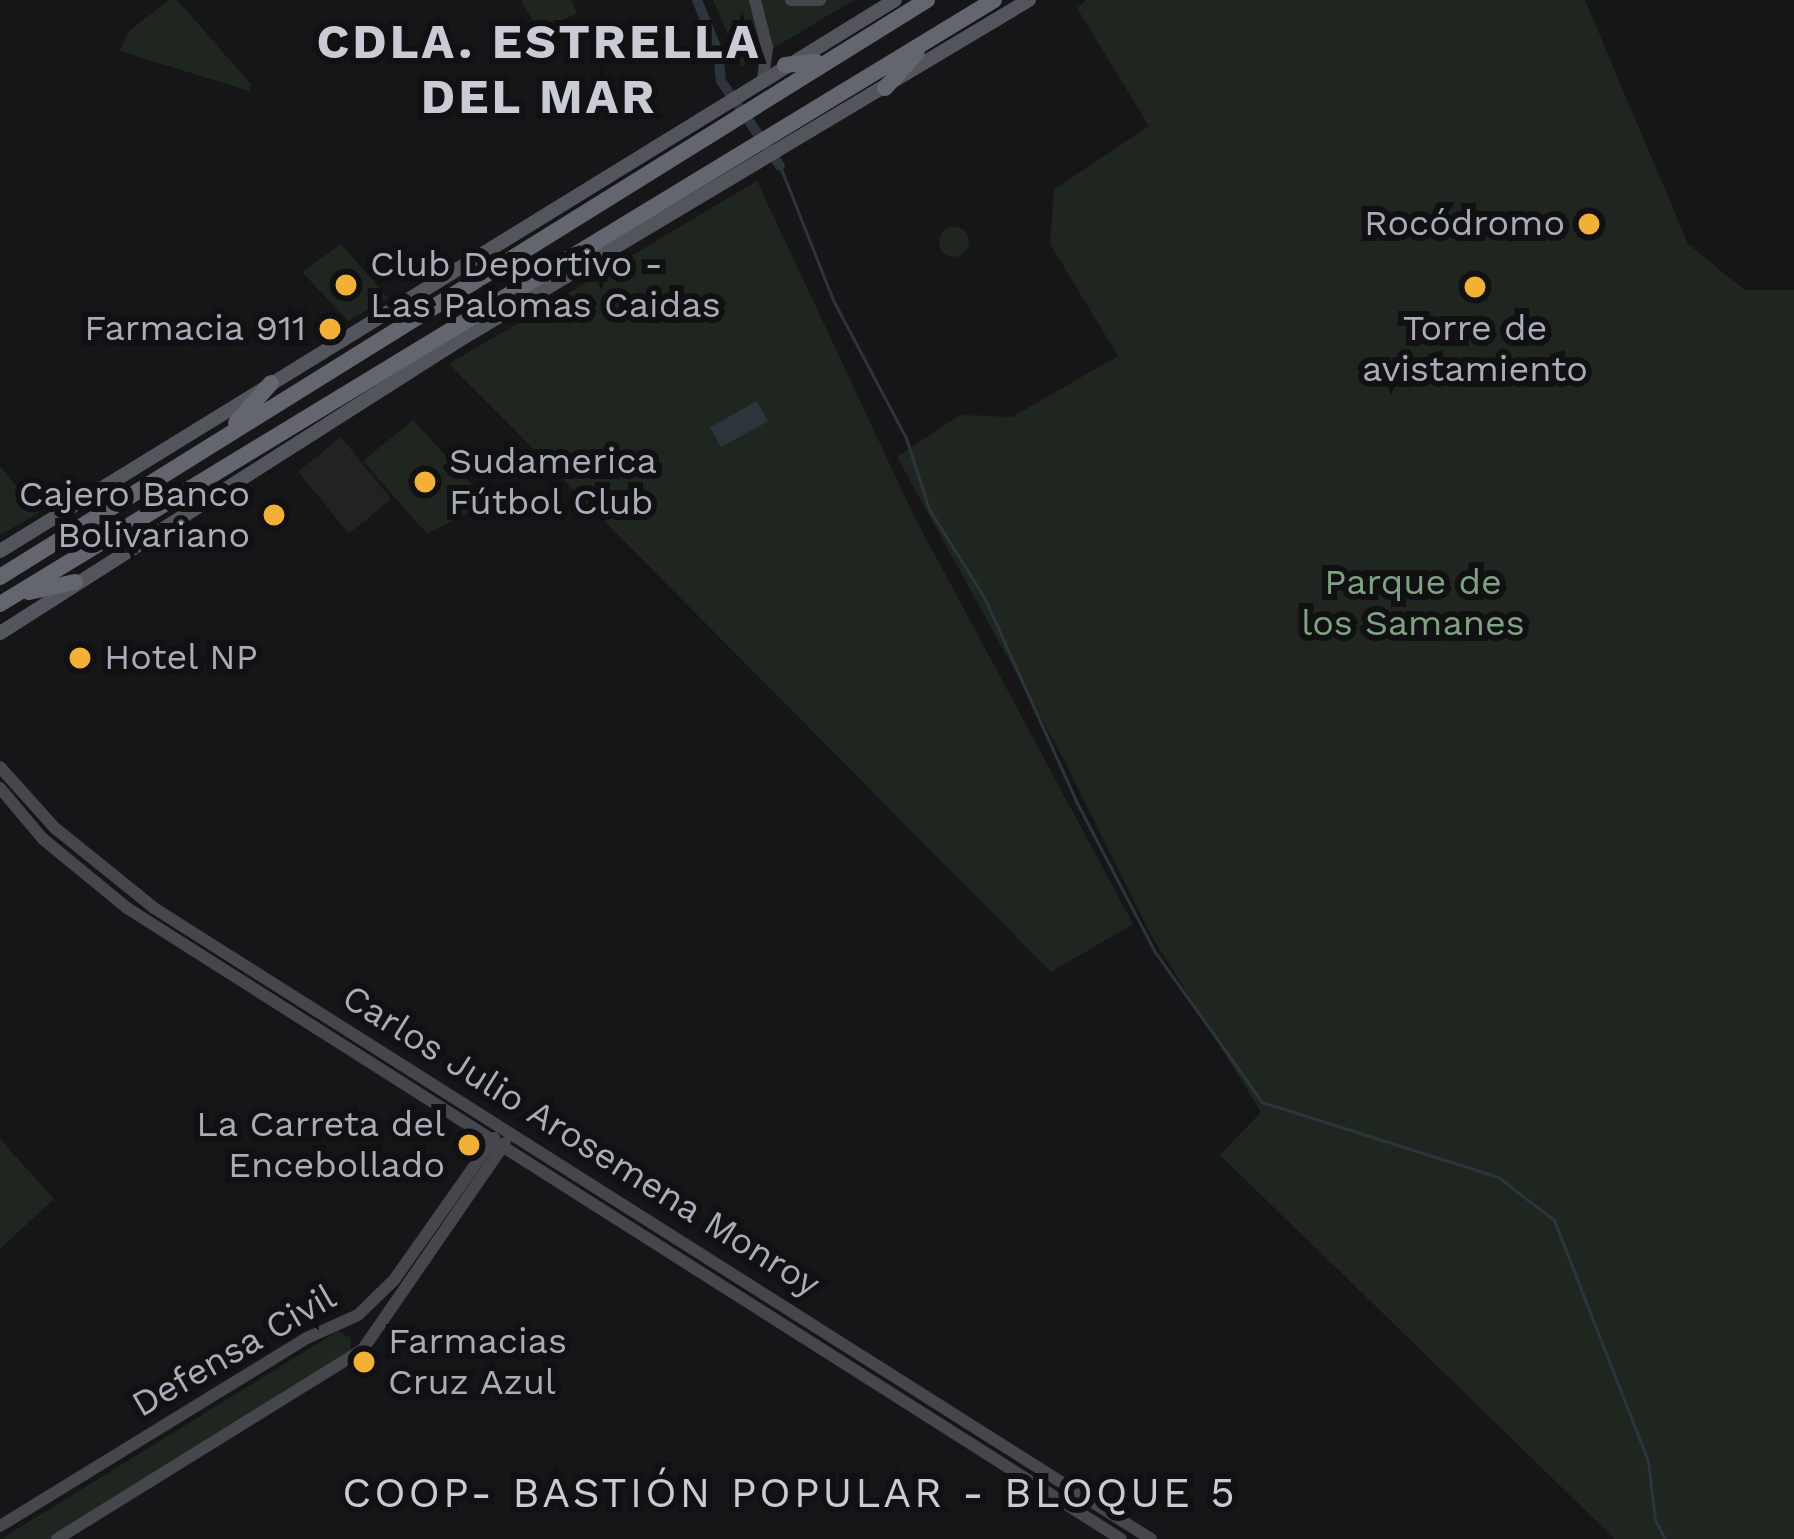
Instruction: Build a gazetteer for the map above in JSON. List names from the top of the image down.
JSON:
{
  "streets": {
    "main road": ["Carlos Julio Arosemena Monroy", "Defensa Civil"]
  },
  "crossings": [
    ["Carlos Julio Arosemena Monroy", "Defensa Civil"]
  ],
  "districts": ["CDLA. ESTRELLA DEL MAR", "COOP- BASTIÓN POPULAR - BLOQUE 5"],
  "parks": ["Parque de los Samanes"],
  "places": [
    "Rocódromo",
    "Club Deportivo - Las Palomas Caidas",
    "Torre de avistamiento",
    "Farmacia 911",
    "Sudamerica Fútbol Club",
    "Cajero Banco Bolivariano",
    "Hotel NP",
    "La Carreta del Encebollado",
    "Farmacias Cruz Azul"
  ]
}
